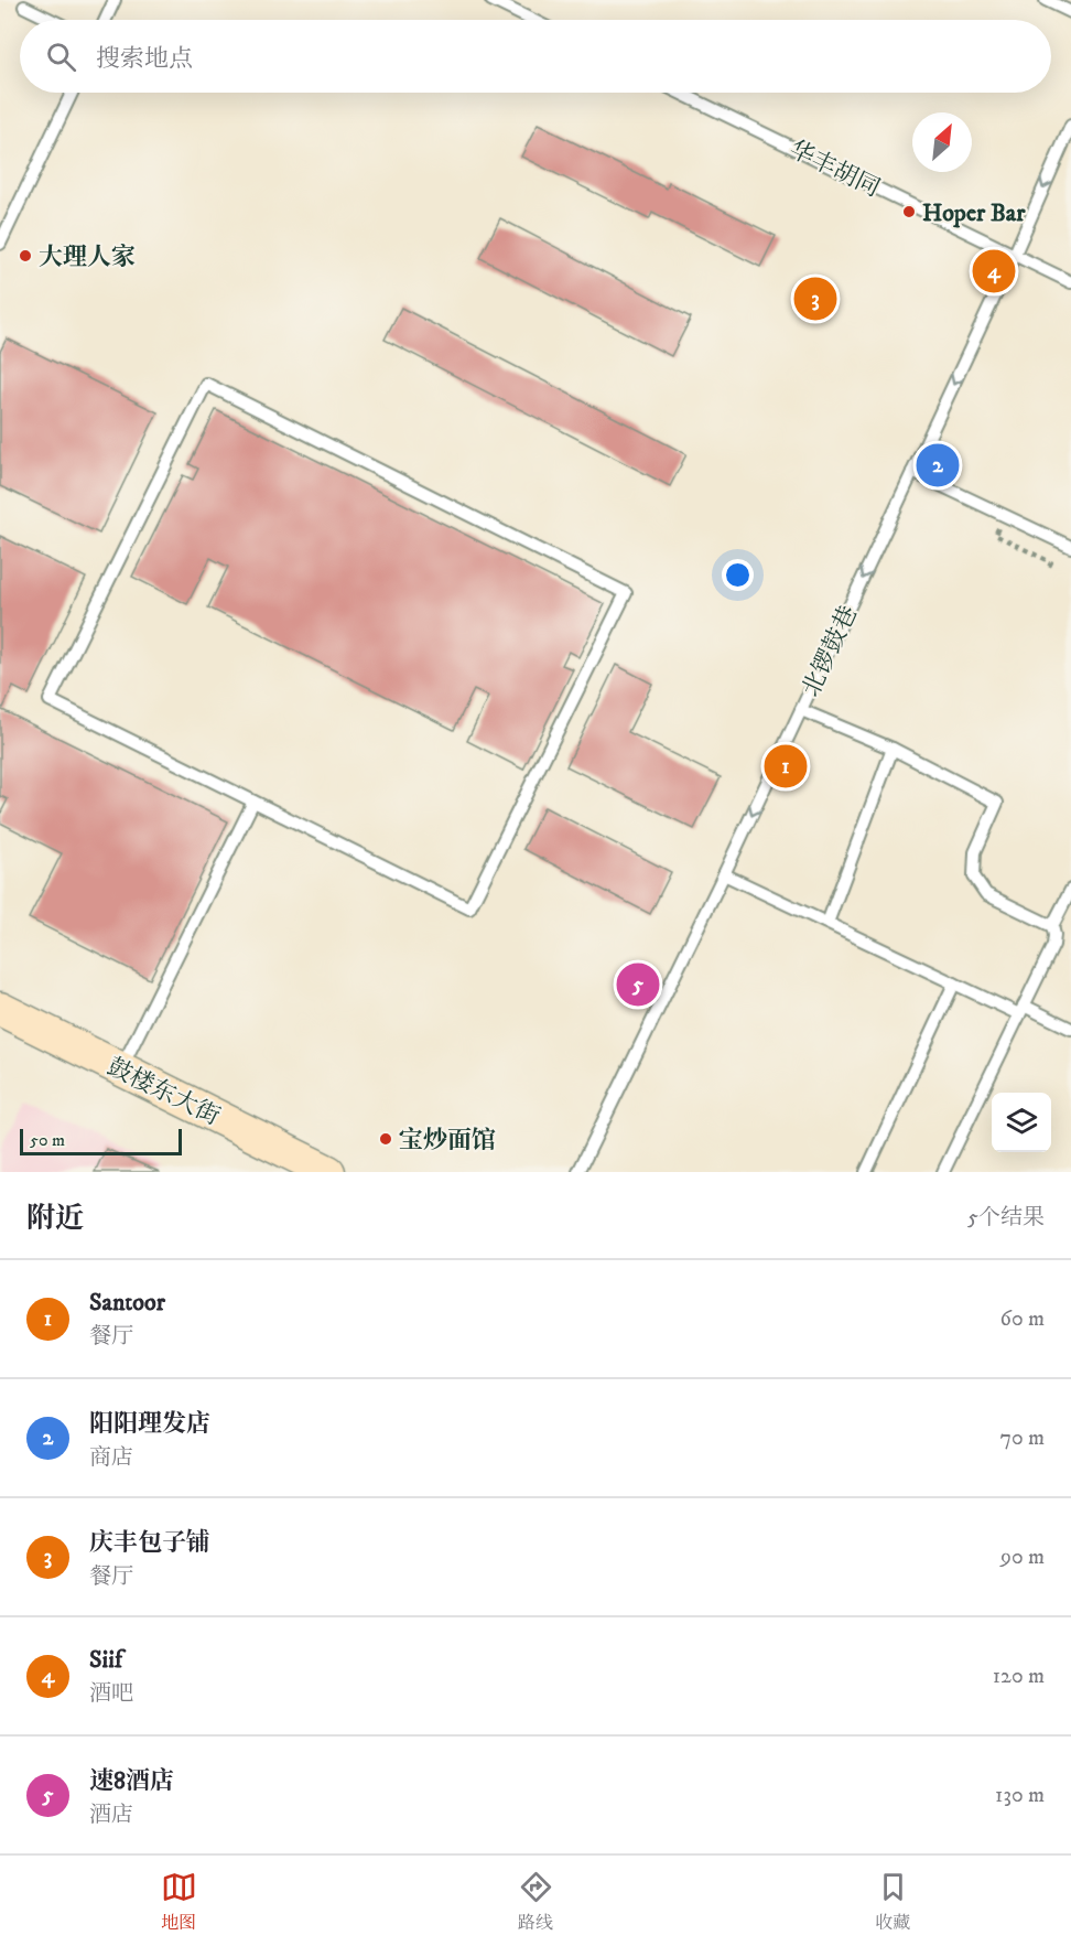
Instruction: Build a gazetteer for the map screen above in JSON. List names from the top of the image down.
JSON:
{
  "streets": {
    "main road": ["鼓楼东大街"],
    "lane": ["华丰胡同", "北锣鼓巷"]
  },
  "crossings": [
    ["华丰胡同", "北锣鼓巷"]
  ],
  "one_way": ["北锣鼓巷"],
  "places": ["Hoper Bar", "大理人家", "宝炒面馆"],
  "scale_bar": "50 m",
  "north": "top right",
  "page": {
    "search": "搜索地点",
    "pins": [
      "4",
      "3",
      "2",
      "1",
      "5"
    ],
    "scale": "50 m",
    "heading": ["附近", "5个结果"],
    "list": [
      {
        "mark": "1",
        "name": "Santoor",
        "note": "餐厅",
        "value": "60 m"
      },
      {
        "mark": "2",
        "name": "阳阳理发店",
        "note": "商店",
        "value": "70 m"
      },
      {
        "mark": "3",
        "name": "庆丰包子铺",
        "note": "餐厅",
        "value": "90 m"
      },
      {
        "mark": "4",
        "name": "Siif",
        "note": "酒吧",
        "value": "120 m"
      },
      {
        "mark": "5",
        "name": "速8酒店",
        "note": "酒店",
        "value": "130 m"
      }
    ],
    "nav": ["地图", "路线", "收藏"]
  }
}
